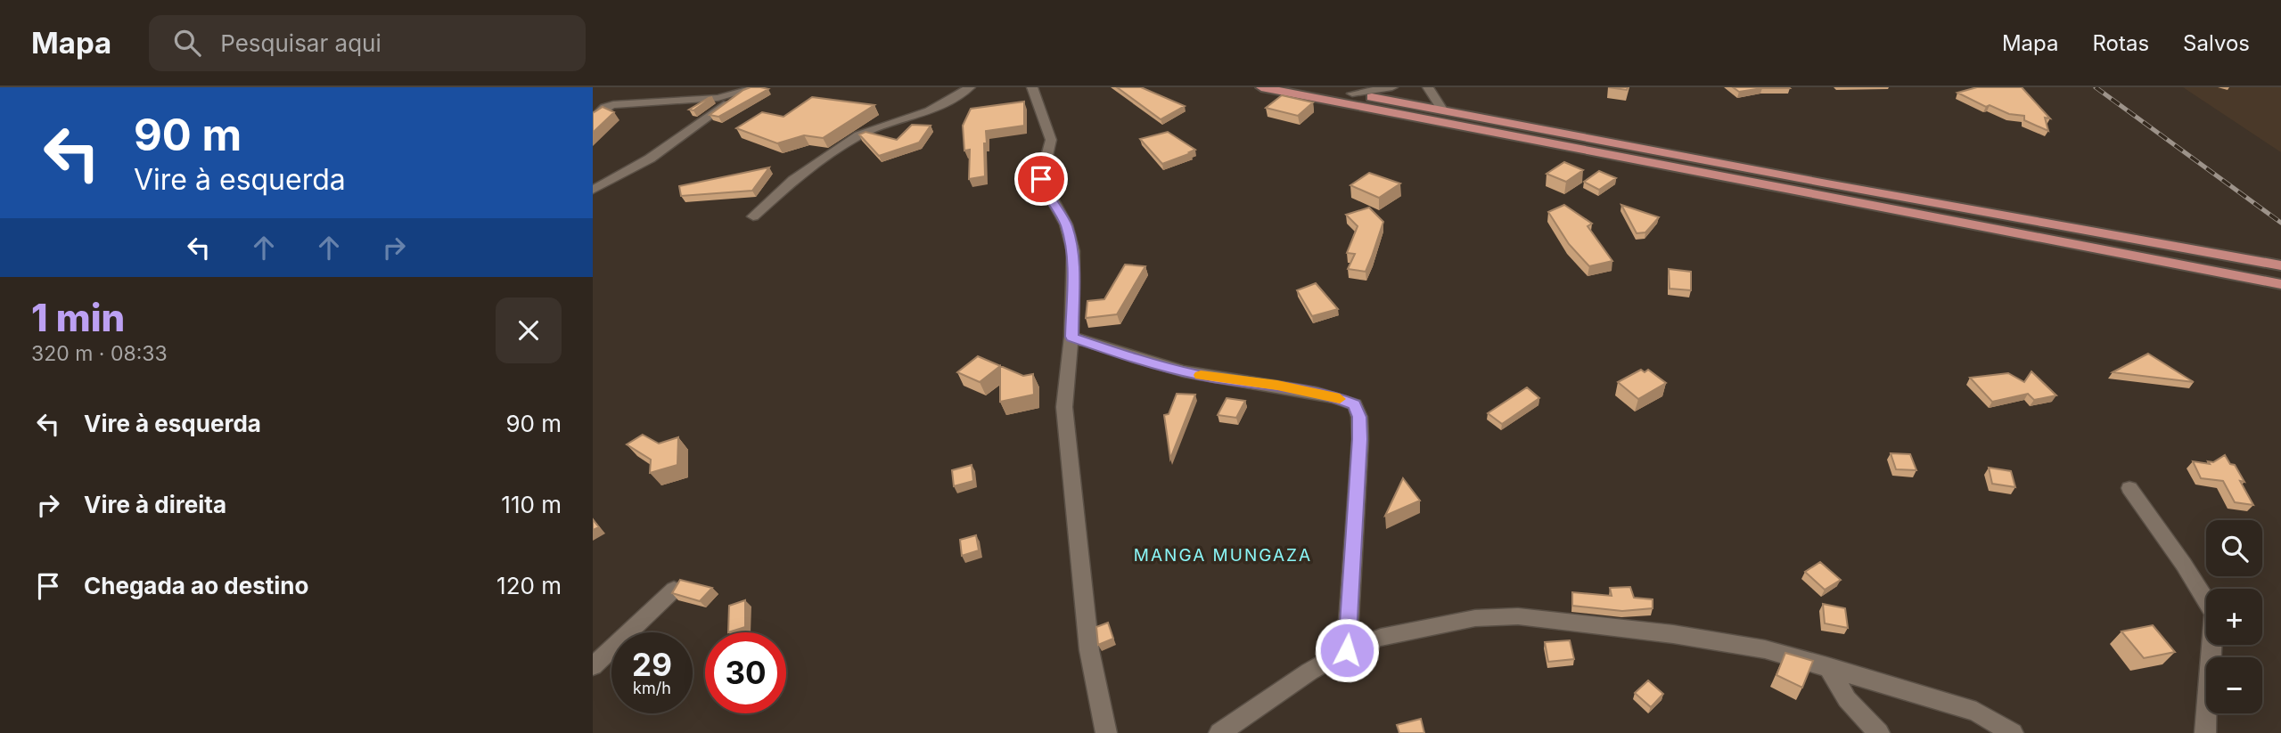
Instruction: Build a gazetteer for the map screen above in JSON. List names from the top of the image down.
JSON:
{
  "districts": ["MANGA MUNGAZA"],
  "page": {
    "header": "Mapa",
    "search": "Pesquisar aqui",
    "nav": ["Mapa", "Rotas", "Salvos"],
    "turn": ["90 m", "Vire à esquerda"],
    "heading": ["1 min", "320 m · 08:33"],
    "list": [
      {
        "name": "Vire à esquerda",
        "value": "90 m"
      },
      {
        "name": "Vire à direita",
        "value": "110 m"
      },
      {
        "name": "Chegada ao destino",
        "value": "120 m"
      }
    ],
    "map_buttons": ["+", "−"],
    "speed": "29 km/h",
    "limit": "30"
  }
}
